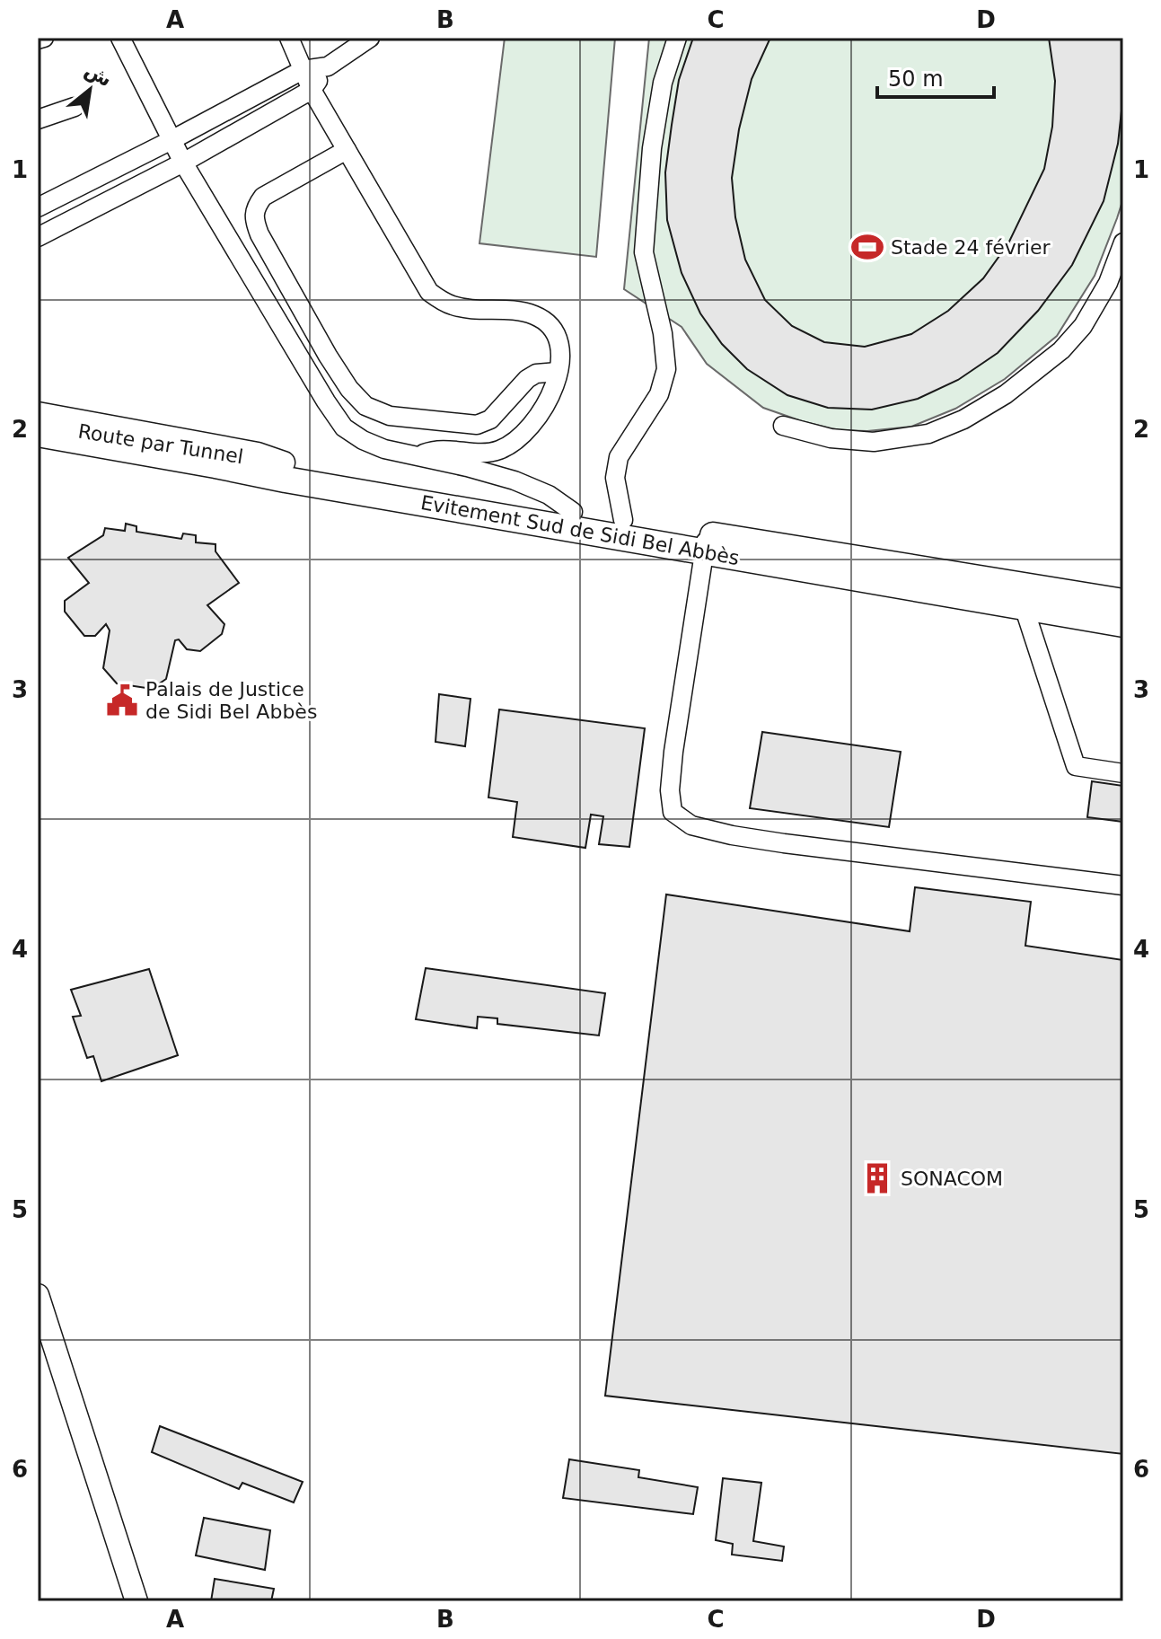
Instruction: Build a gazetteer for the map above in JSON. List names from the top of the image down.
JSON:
{
  "streets": {
    "highway": ["Route par Tunnel", "Evitement Sud de Sidi Bel Abbès"]
  },
  "crossings": [
    ["Route par Tunnel", "Evitement Sud de Sidi Bel Abbès"]
  ],
  "places": {
    "sports": ["Stade 24 février"],
    "public building": ["Palais de Justice de Sidi Bel Abbès"],
    "building": ["SONACOM"]
  },
  "scale_bar": "50 m",
  "north": "top right",
  "grid": {
    "columns": [
      "A",
      "B",
      "C",
      "D"
    ],
    "rows": [
      "1",
      "2",
      "3",
      "4",
      "5",
      "6"
    ]
  }
}
